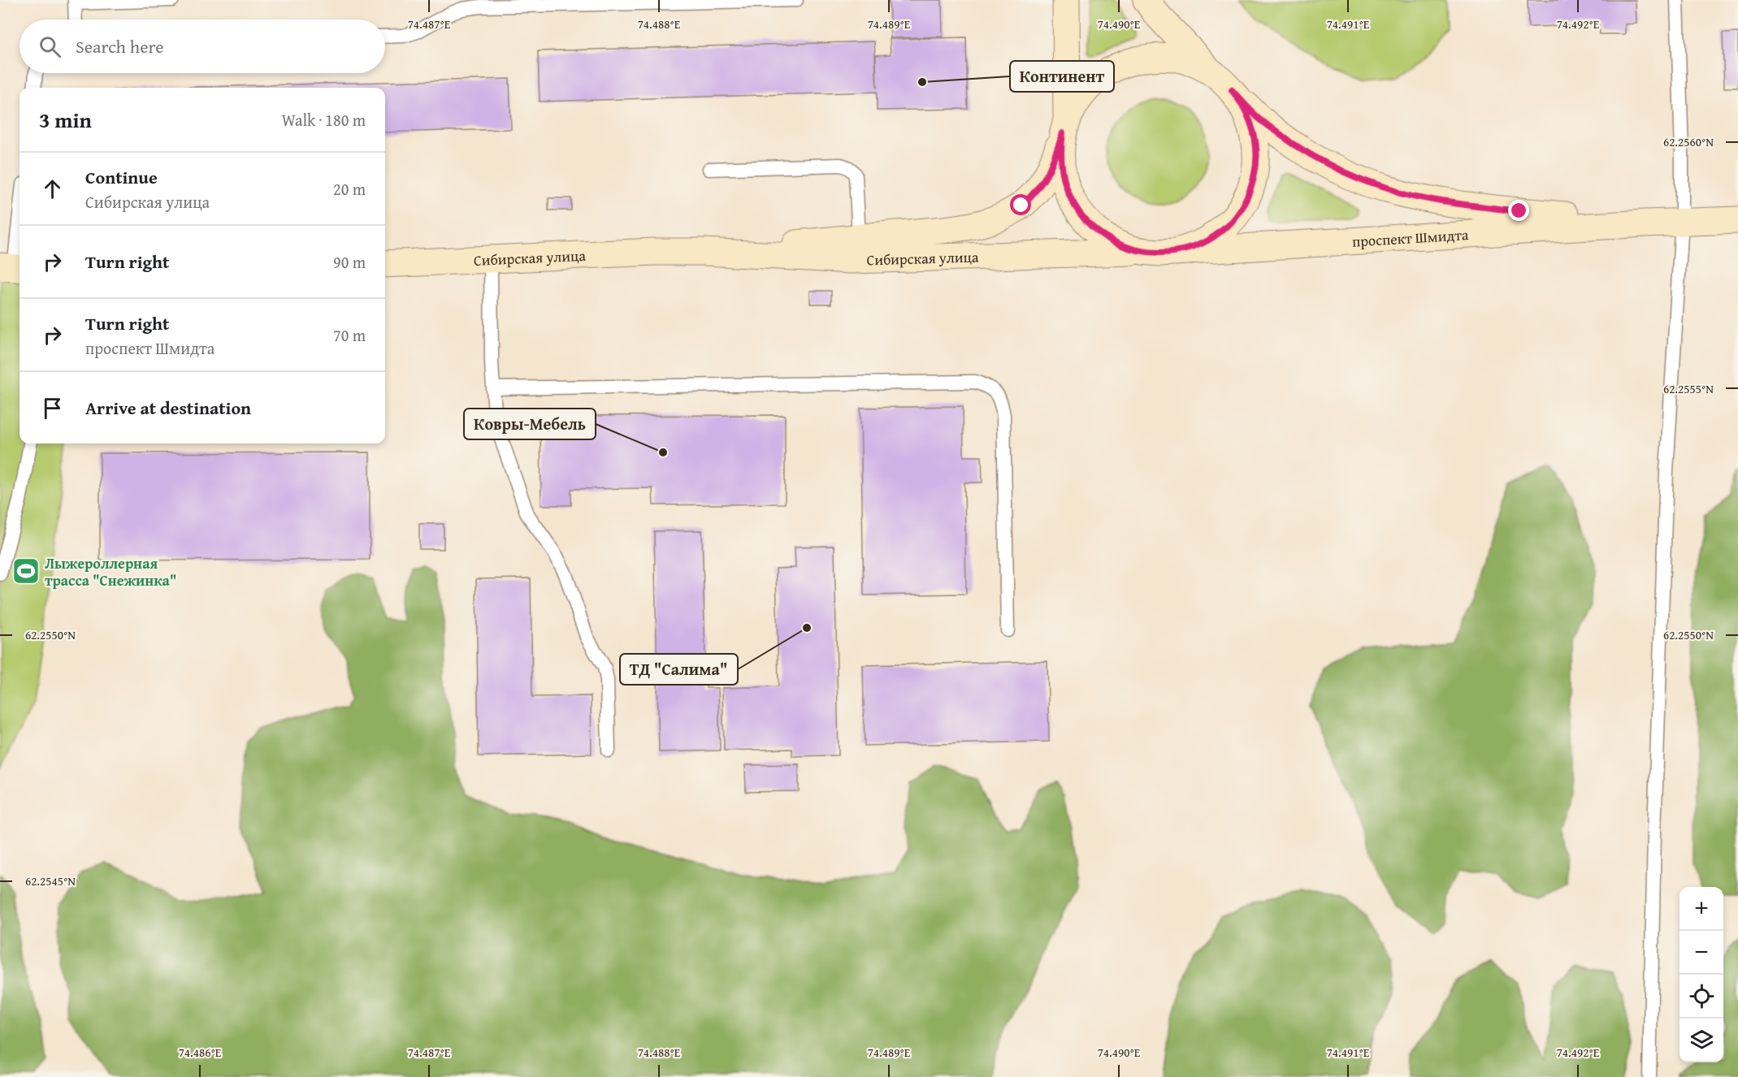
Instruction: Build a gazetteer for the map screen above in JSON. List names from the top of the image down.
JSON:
{
  "streets": {
    "street": ["проспект Шмидта", "Сибирская улица"]
  },
  "crossings": [
    ["проспект Шмидта", "Сибирская улица"]
  ],
  "places": {
    "other": ["Континент", "Ковры-Мебель", "ТД \"Салима\""],
    "sports": ["Лыжероллерная трасса \"Снежинка\""]
  },
  "page": {
    "search": "Search here",
    "heading": ["3 min", "Walk · 180 m"],
    "list": [
      ["Continue", "Сибирская улица", "20 m"],
      ["Turn right", "90 m"],
      ["Turn right", "проспект Шмидта", "70 m"],
      "Arrive at destination"
    ],
    "map_buttons": ["+", "−"]
  },
  "coordinates": [
    "74.487°E",
    "74.488°E",
    "74.489°E",
    "74.490°E",
    "74.491°E",
    "74.492°E",
    "62.2560°N",
    "62.2555°N",
    "62.2550°N",
    "62.2545°N",
    "74.486°E"
  ]
}
